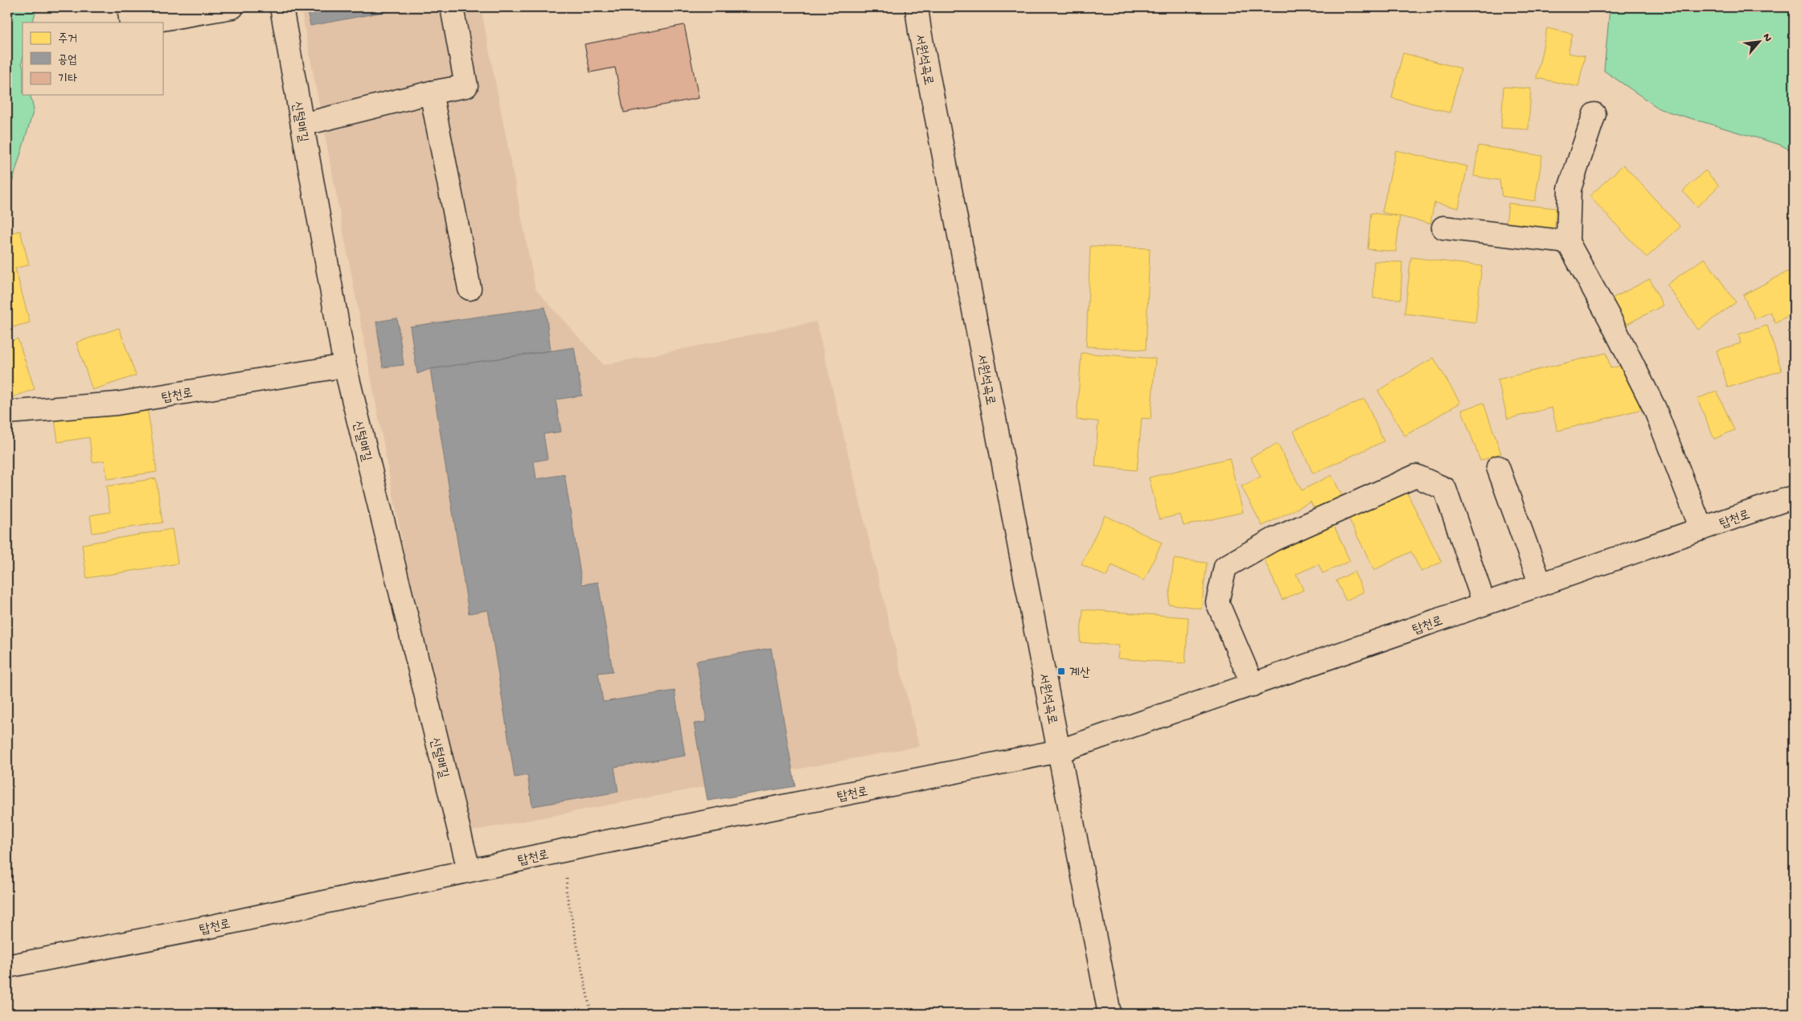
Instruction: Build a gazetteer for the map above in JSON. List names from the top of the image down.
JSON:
{
  "streets": {
    "street": ["서원석곡로", "신털매길", "탑천로"]
  },
  "crossings": [
    ["서원석곡로", "탑천로"],
    ["신털매길", "탑천로"]
  ],
  "places": {
    "transit": ["계산"]
  },
  "legend": ["주거", "공업", "기타"],
  "north": "top right"
}
